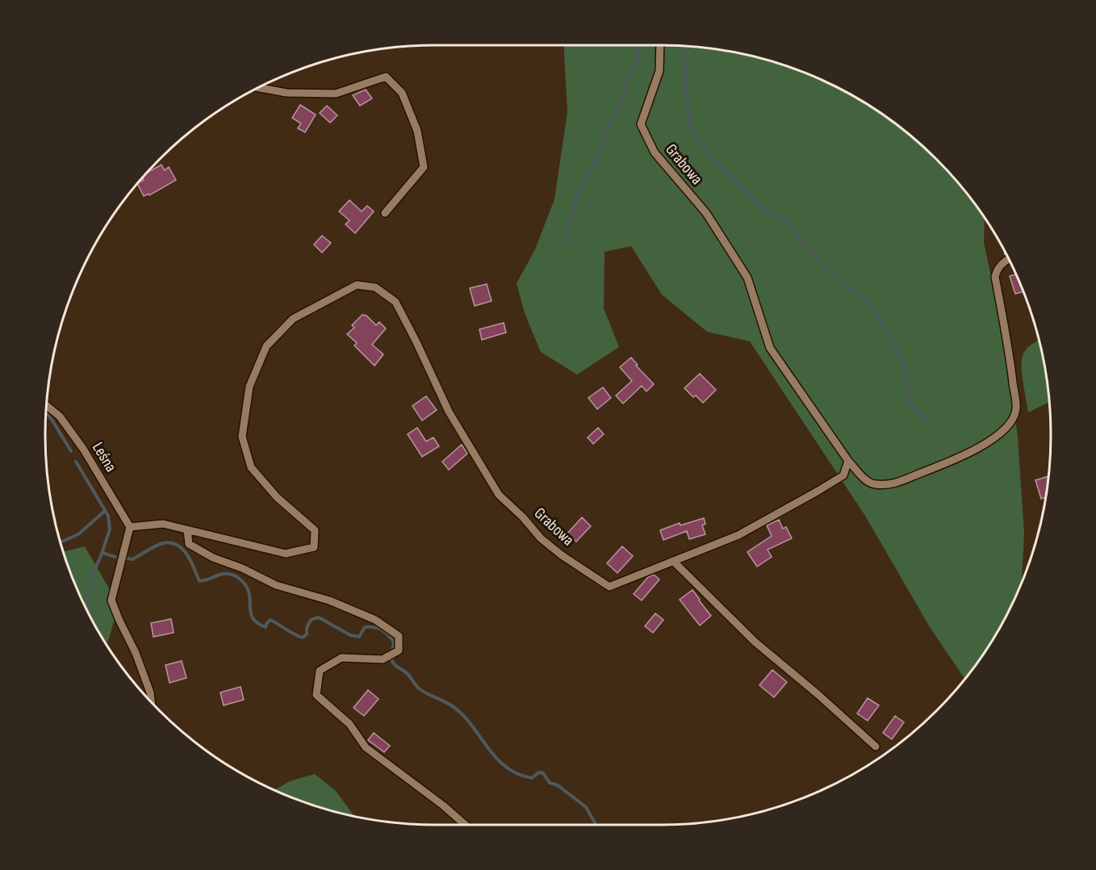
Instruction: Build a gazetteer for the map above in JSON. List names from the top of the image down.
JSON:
{
  "streets": {
    "street": ["Grabowa", "Leśna"]
  },
  "crossings": [
    ["Grabowa", "Leśna"]
  ]
}
